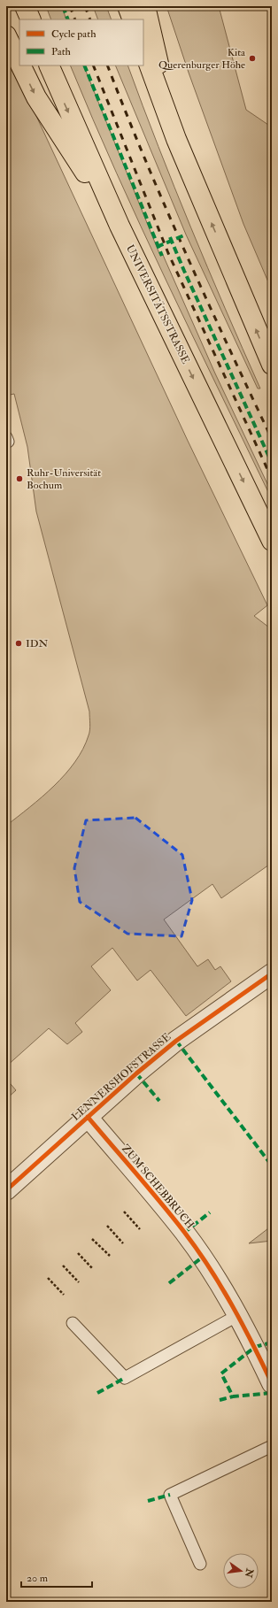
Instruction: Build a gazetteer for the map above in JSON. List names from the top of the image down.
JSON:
{
  "streets": {
    "highway": ["UNIVERSITÄTSSTRASSE"],
    "street": ["LENNERSHOFSTRASSE", "ZUM SCHEBBRUCH"]
  },
  "crossings": [
    ["LENNERSHOFSTRASSE", "ZUM SCHEBBRUCH"]
  ],
  "places": ["Kita Querenburger Höhe", "Ruhr-Universität Bochum", "IDN"],
  "legend": ["Cycle path", "Path"],
  "scale_bar": "20 m",
  "north": "right"
}
